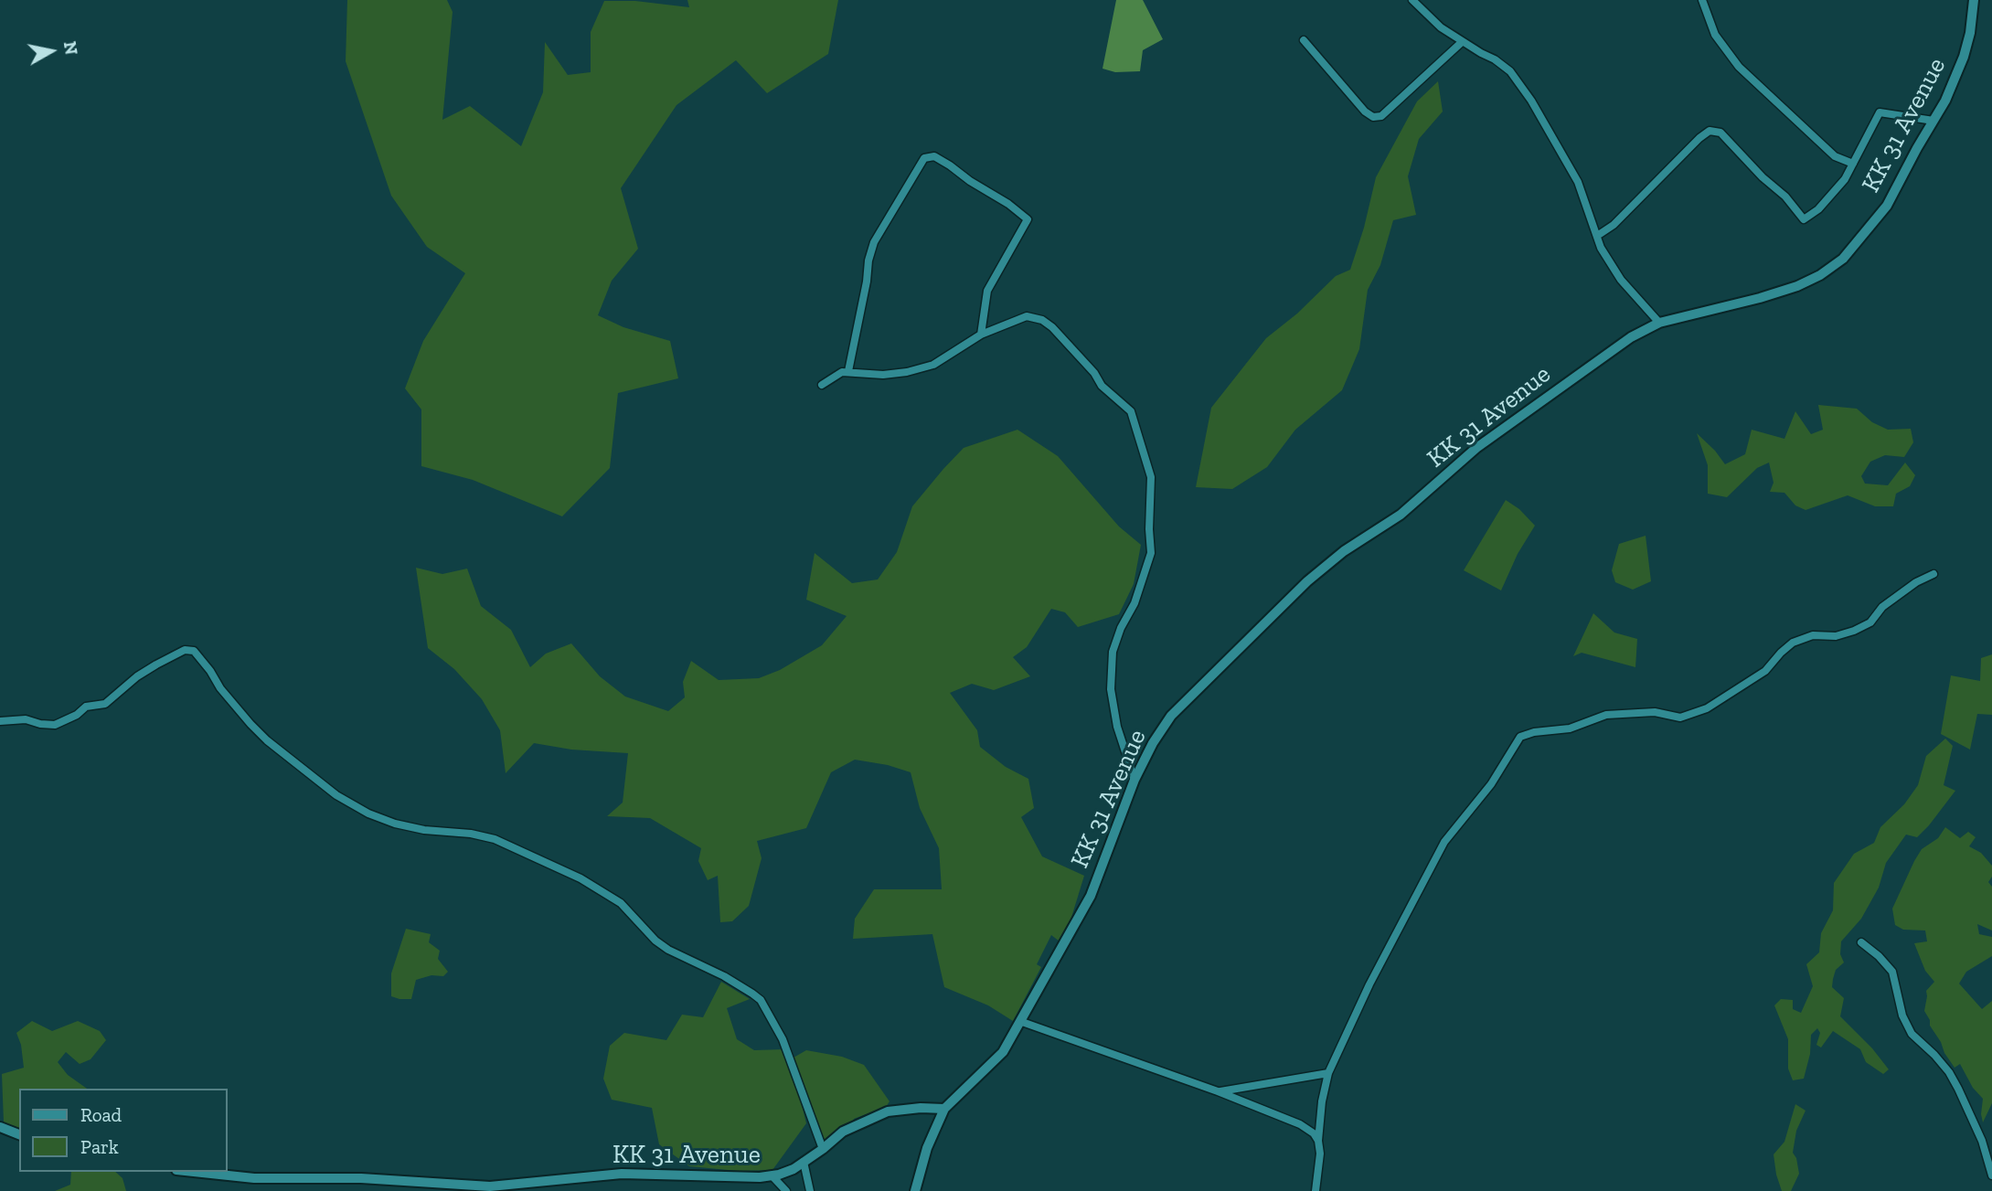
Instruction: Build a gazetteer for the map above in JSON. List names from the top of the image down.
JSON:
{
  "streets": {
    "main road": ["KK 31 Avenue"]
  },
  "legend": ["Road", "Park"],
  "north": "right"
}
